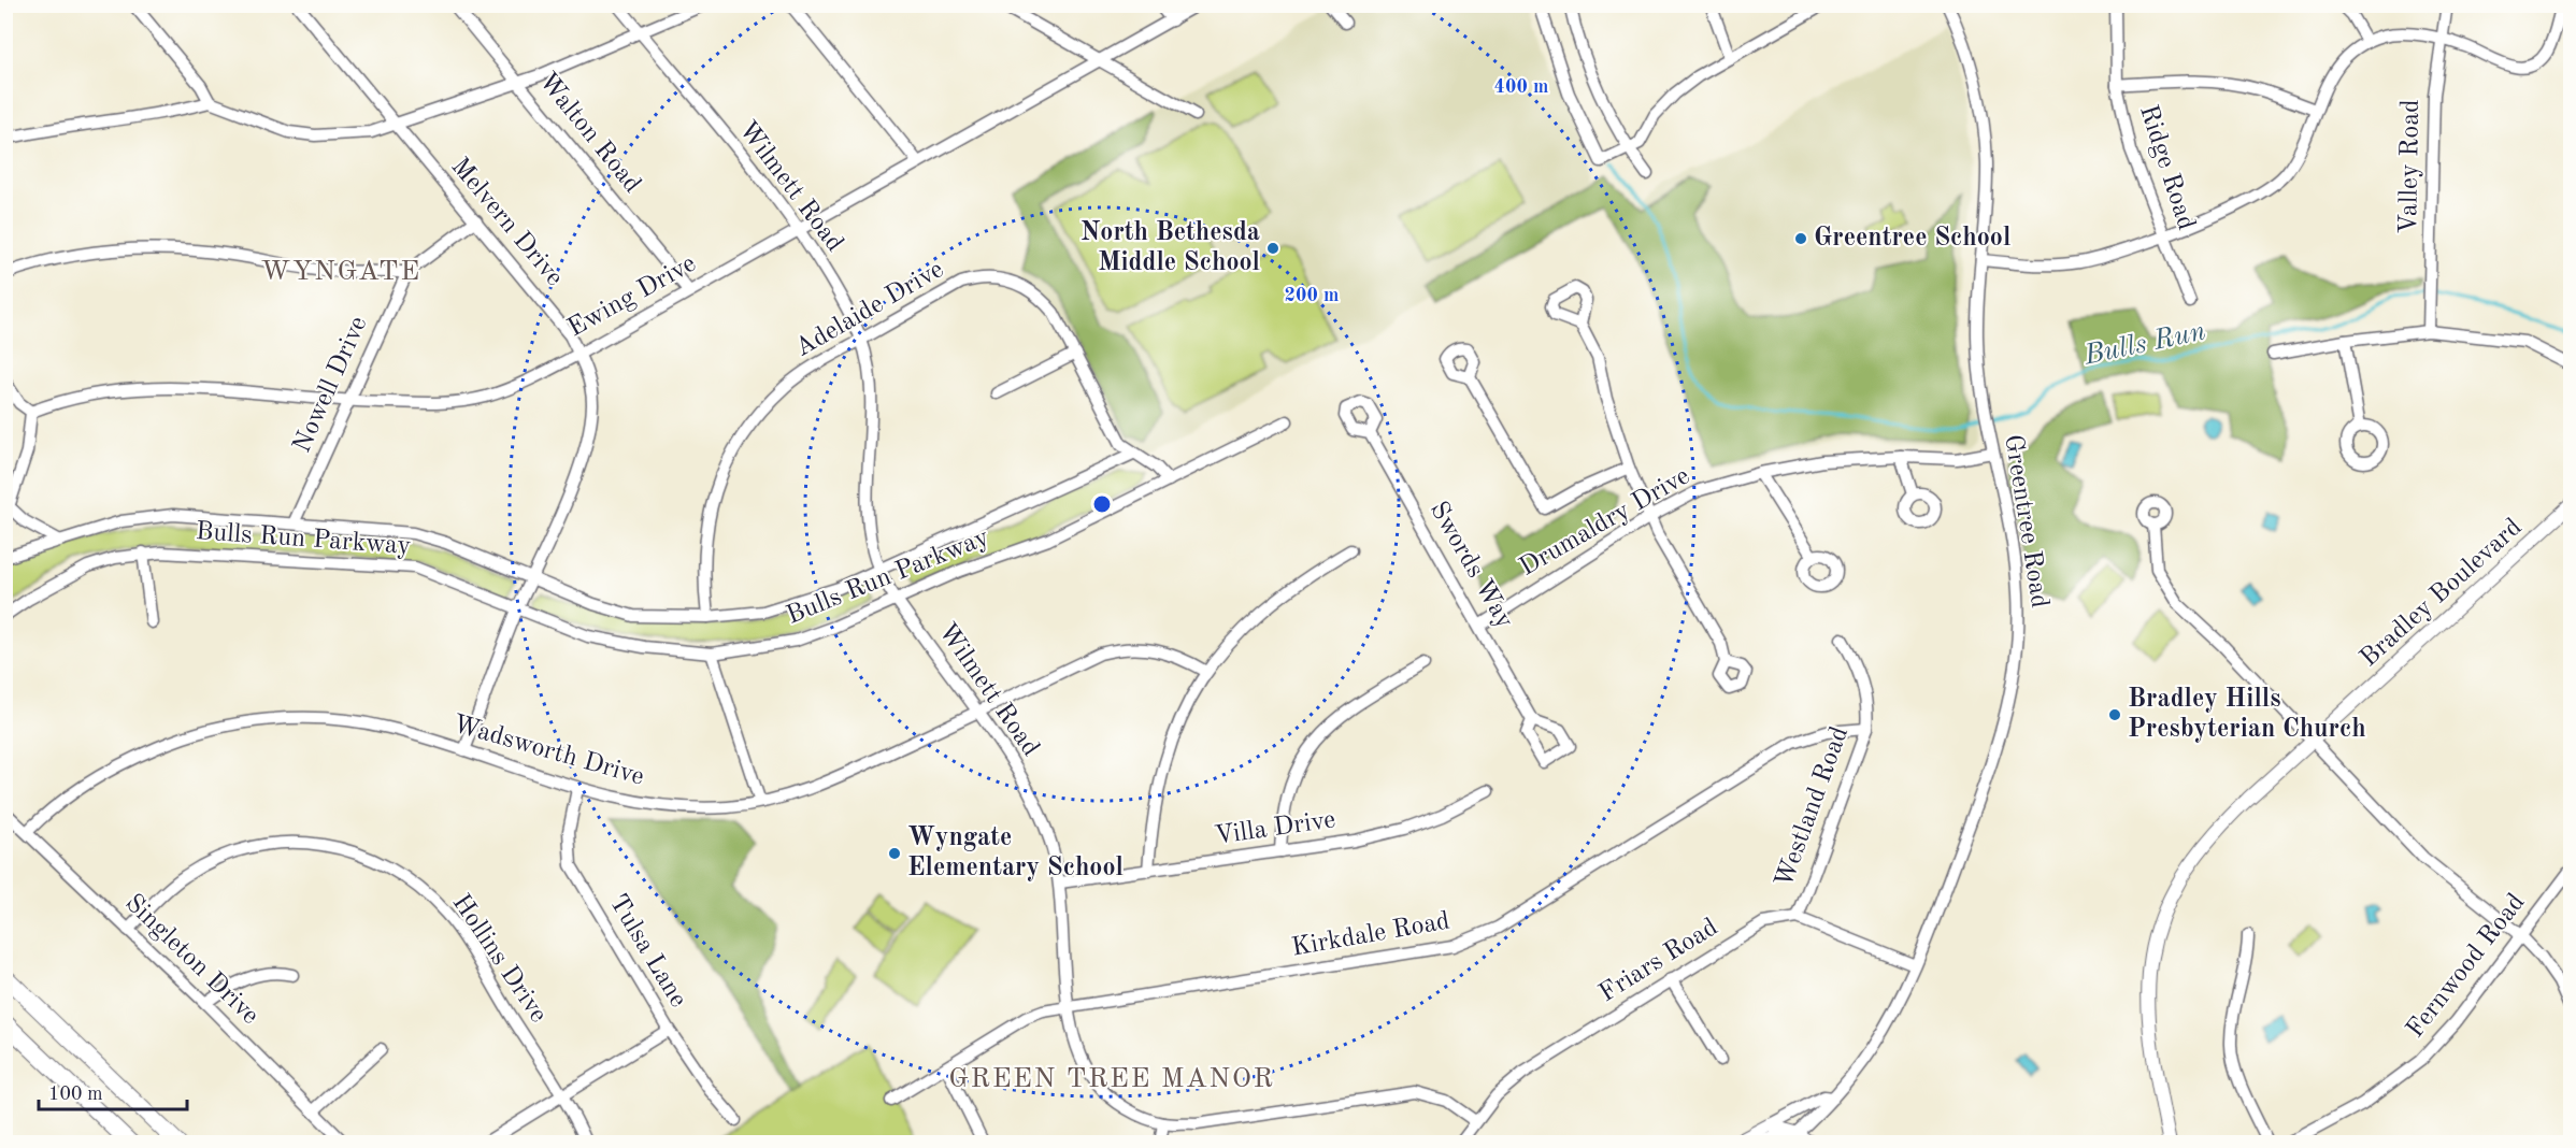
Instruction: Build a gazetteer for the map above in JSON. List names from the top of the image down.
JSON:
{
  "streets": {
    "main road": ["Bradley Boulevard"],
    "street": [
      "Walton Road",
      "Valley Road",
      "Ridge Road",
      "Wilmett Road",
      "Melvern Drive",
      "Ewing Drive",
      "Adelaide Drive",
      "Nowell Drive",
      "Greentree Road",
      "Drumaldry Drive",
      "Bulls Run Parkway",
      "Swords Way",
      "Wadsworth Drive",
      "Westland Road",
      "Villa Drive",
      "Kirkdale Road",
      "Tulsa Lane",
      "Hollins Drive",
      "Singleton Drive",
      "Friars Road",
      "Fernwood Road"
    ]
  },
  "crossings": [
    ["Walton Road", "Ewing Drive"],
    ["Wilmett Road", "Ewing Drive"],
    ["Wilmett Road", "Adelaide Drive"],
    ["Wilmett Road", "Bulls Run Parkway"],
    ["Wilmett Road", "Wadsworth Drive"],
    ["Wilmett Road", "Villa Drive"],
    ["Wilmett Road", "Kirkdale Road"],
    ["Wilmett Road", "Friars Road"],
    ["Melvern Drive", "Ewing Drive"],
    ["Melvern Drive", "Nowell Drive"],
    ["Melvern Drive", "Bulls Run Parkway"],
    ["Melvern Drive", "Wadsworth Drive"],
    ["Ewing Drive", "Nowell Drive"],
    ["Adelaide Drive", "Bulls Run Parkway"],
    ["Nowell Drive", "Bulls Run Parkway"],
    ["Greentree Road", "Drumaldry Drive"],
    ["Drumaldry Drive", "Swords Way"],
    ["Wadsworth Drive", "Tulsa Lane"],
    ["Wadsworth Drive", "Singleton Drive"],
    ["Westland Road", "Kirkdale Road"],
    ["Westland Road", "Friars Road"],
    ["Hollins Drive", "Singleton Drive"]
  ],
  "districts": ["WYNGATE", "GREEN TREE MANOR"],
  "water": ["Bulls Run"],
  "places": [
    "Greentree School",
    "North Bethesda Middle School",
    "Bradley Hills Presbyterian Church",
    "Wyngate Elementary School"
  ],
  "scale_bar": "100 m",
  "rings": ["400 m", "200 m"]
}
